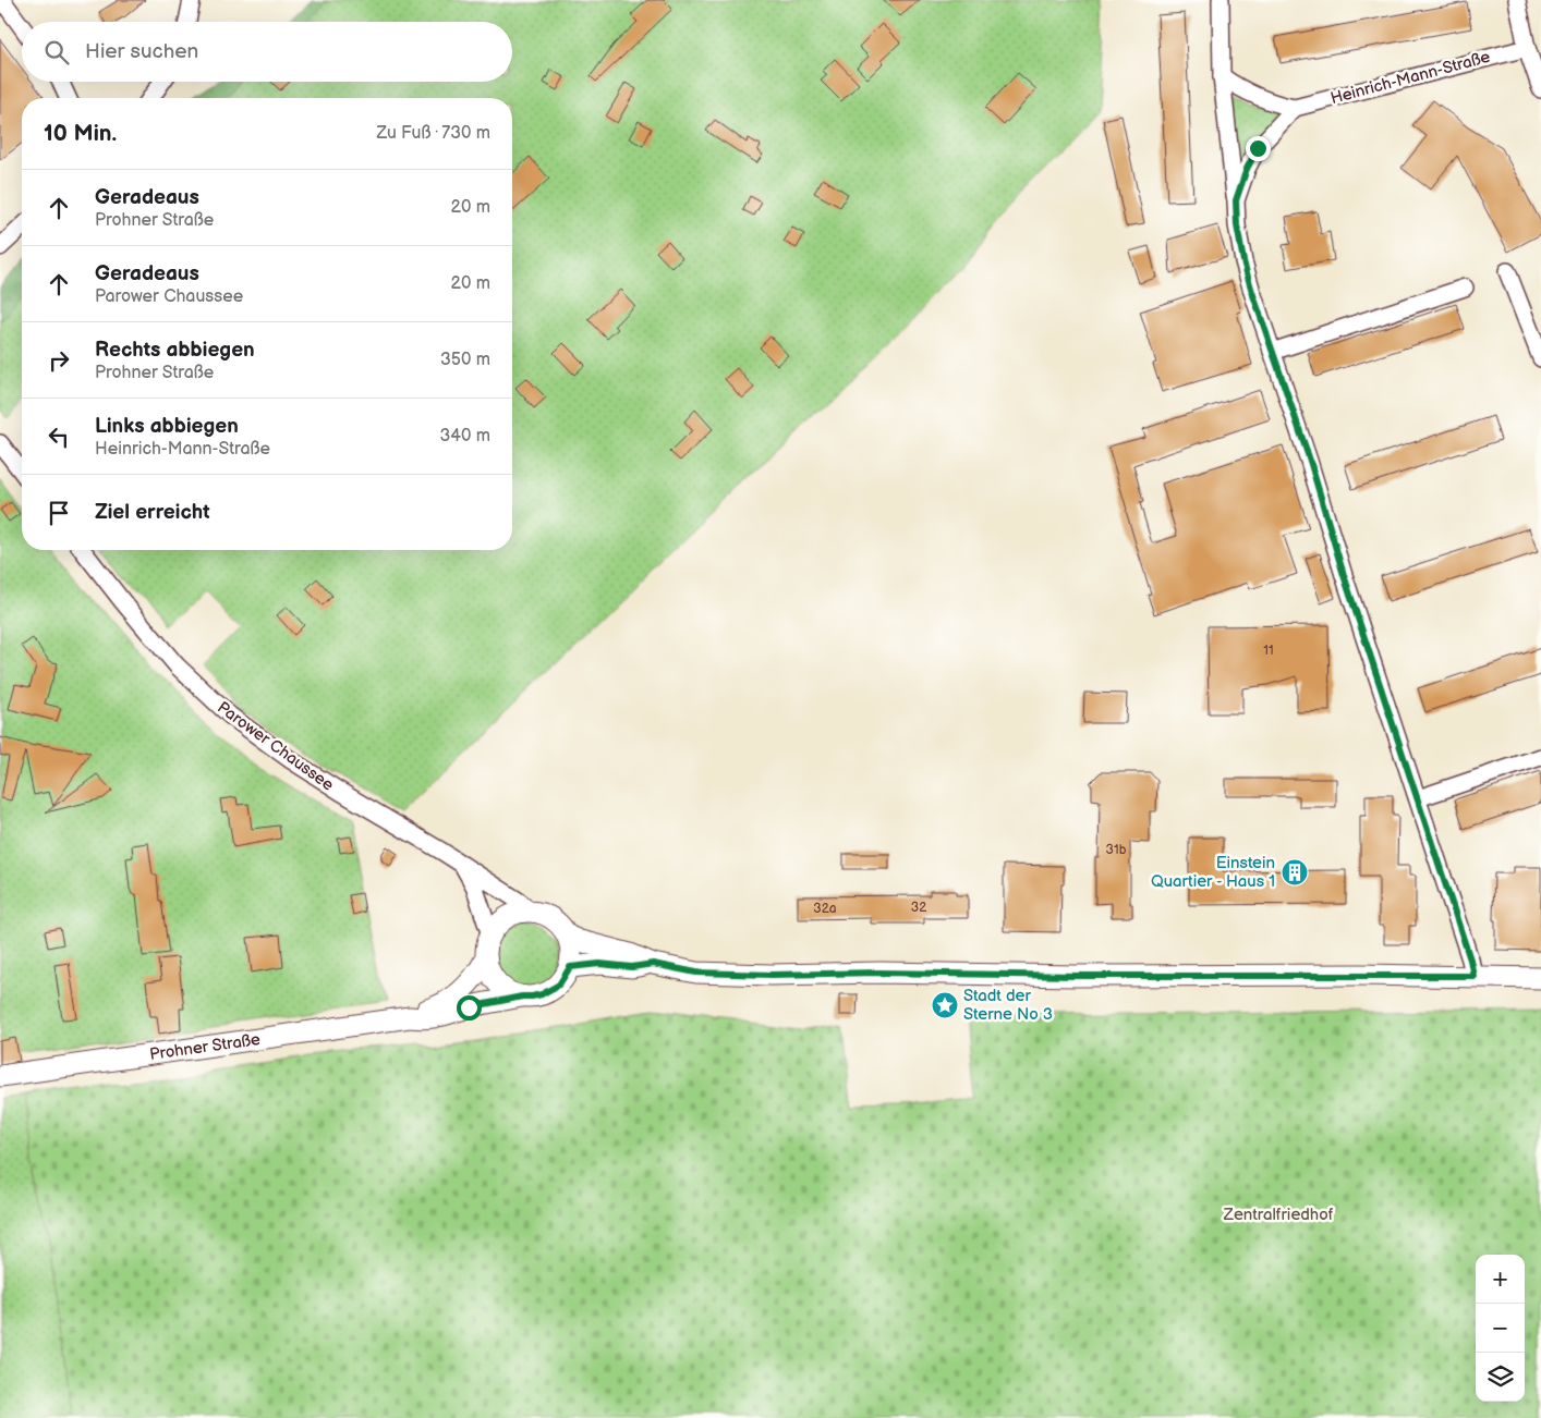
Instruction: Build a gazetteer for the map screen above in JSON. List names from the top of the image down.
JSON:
{
  "streets": {
    "main road": ["Parower Chaussee", "Prohner Straße"],
    "street": ["Heinrich-Mann-Straße"]
  },
  "crossings": [
    ["Parower Chaussee", "Prohner Straße"]
  ],
  "parks": ["Zentralfriedhof"],
  "places": {
    "building": ["Einstein Quartier - Haus 1"],
    "place": ["Stadt der Sterne No 3"]
  },
  "house_numbers": [
    "11",
    "31b",
    "32",
    "32a"
  ],
  "page": {
    "search": "Hier suchen",
    "heading": ["10 Min.", "Zu Fuß · 730 m"],
    "list": [
      ["Geradeaus", "Prohner Straße", "20 m"],
      ["Geradeaus", "Parower Chaussee", "20 m"],
      ["Rechts abbiegen", "Prohner Straße", "350 m"],
      ["Links abbiegen", "Heinrich-Mann-Straße", "340 m"],
      "Ziel erreicht"
    ],
    "map_buttons": ["+", "−"]
  }
}
